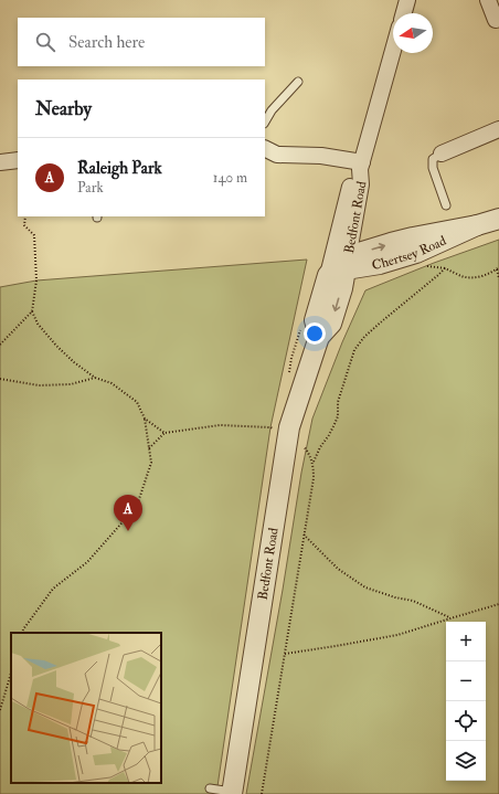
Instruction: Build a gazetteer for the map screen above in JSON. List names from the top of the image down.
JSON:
{
  "streets": {
    "street": ["Bedfont Road", "Chertsey Road"]
  },
  "crossings": [
    ["Bedfont Road", "Chertsey Road"]
  ],
  "north": "left",
  "page": {
    "search": "Search here",
    "heading": "Nearby",
    "list": [
      {
        "mark": "A",
        "name": "Raleigh Park",
        "note": "Park",
        "value": "140 m"
      }
    ],
    "pins": "A",
    "map_buttons": ["+", "−"]
  }
}
